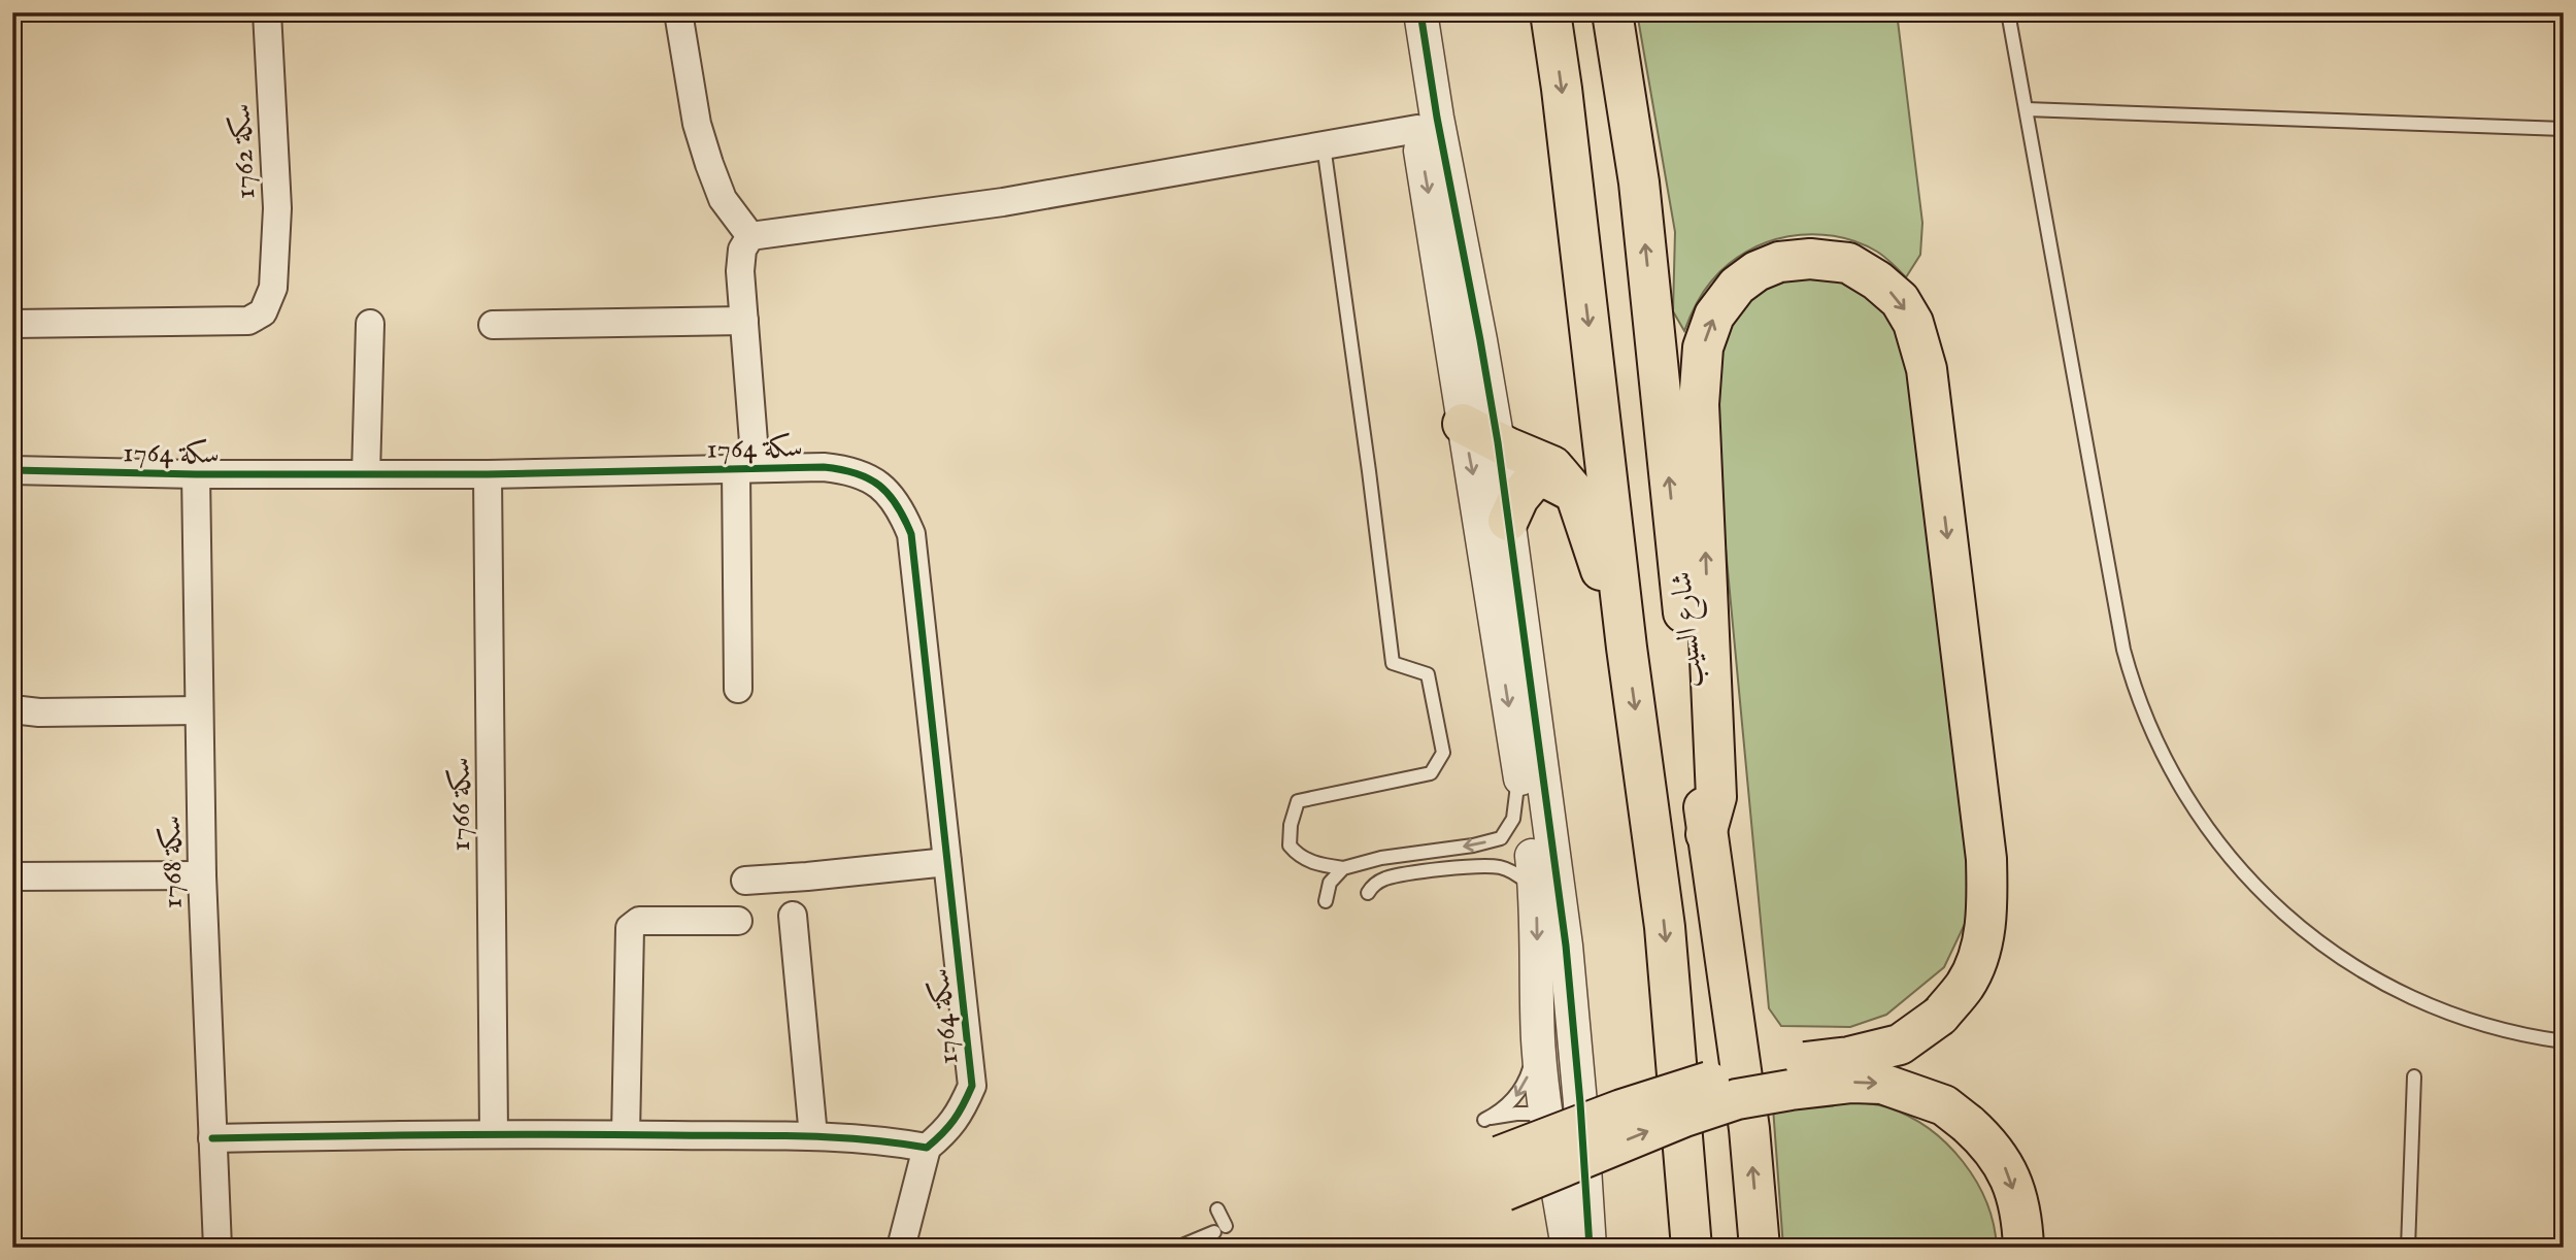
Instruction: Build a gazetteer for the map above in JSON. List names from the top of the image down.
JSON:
{
  "streets": {
    "highway": ["شارع السيب"],
    "street": [
      "سكة 1762",
      "سكة 1764",
      "سكة 1766",
      "سكة 1768"
    ]
  },
  "crossings": [
    ["سكة 1764", "سكة 1766"],
    ["سكة 1764", "سكة 1768"]
  ]
}
